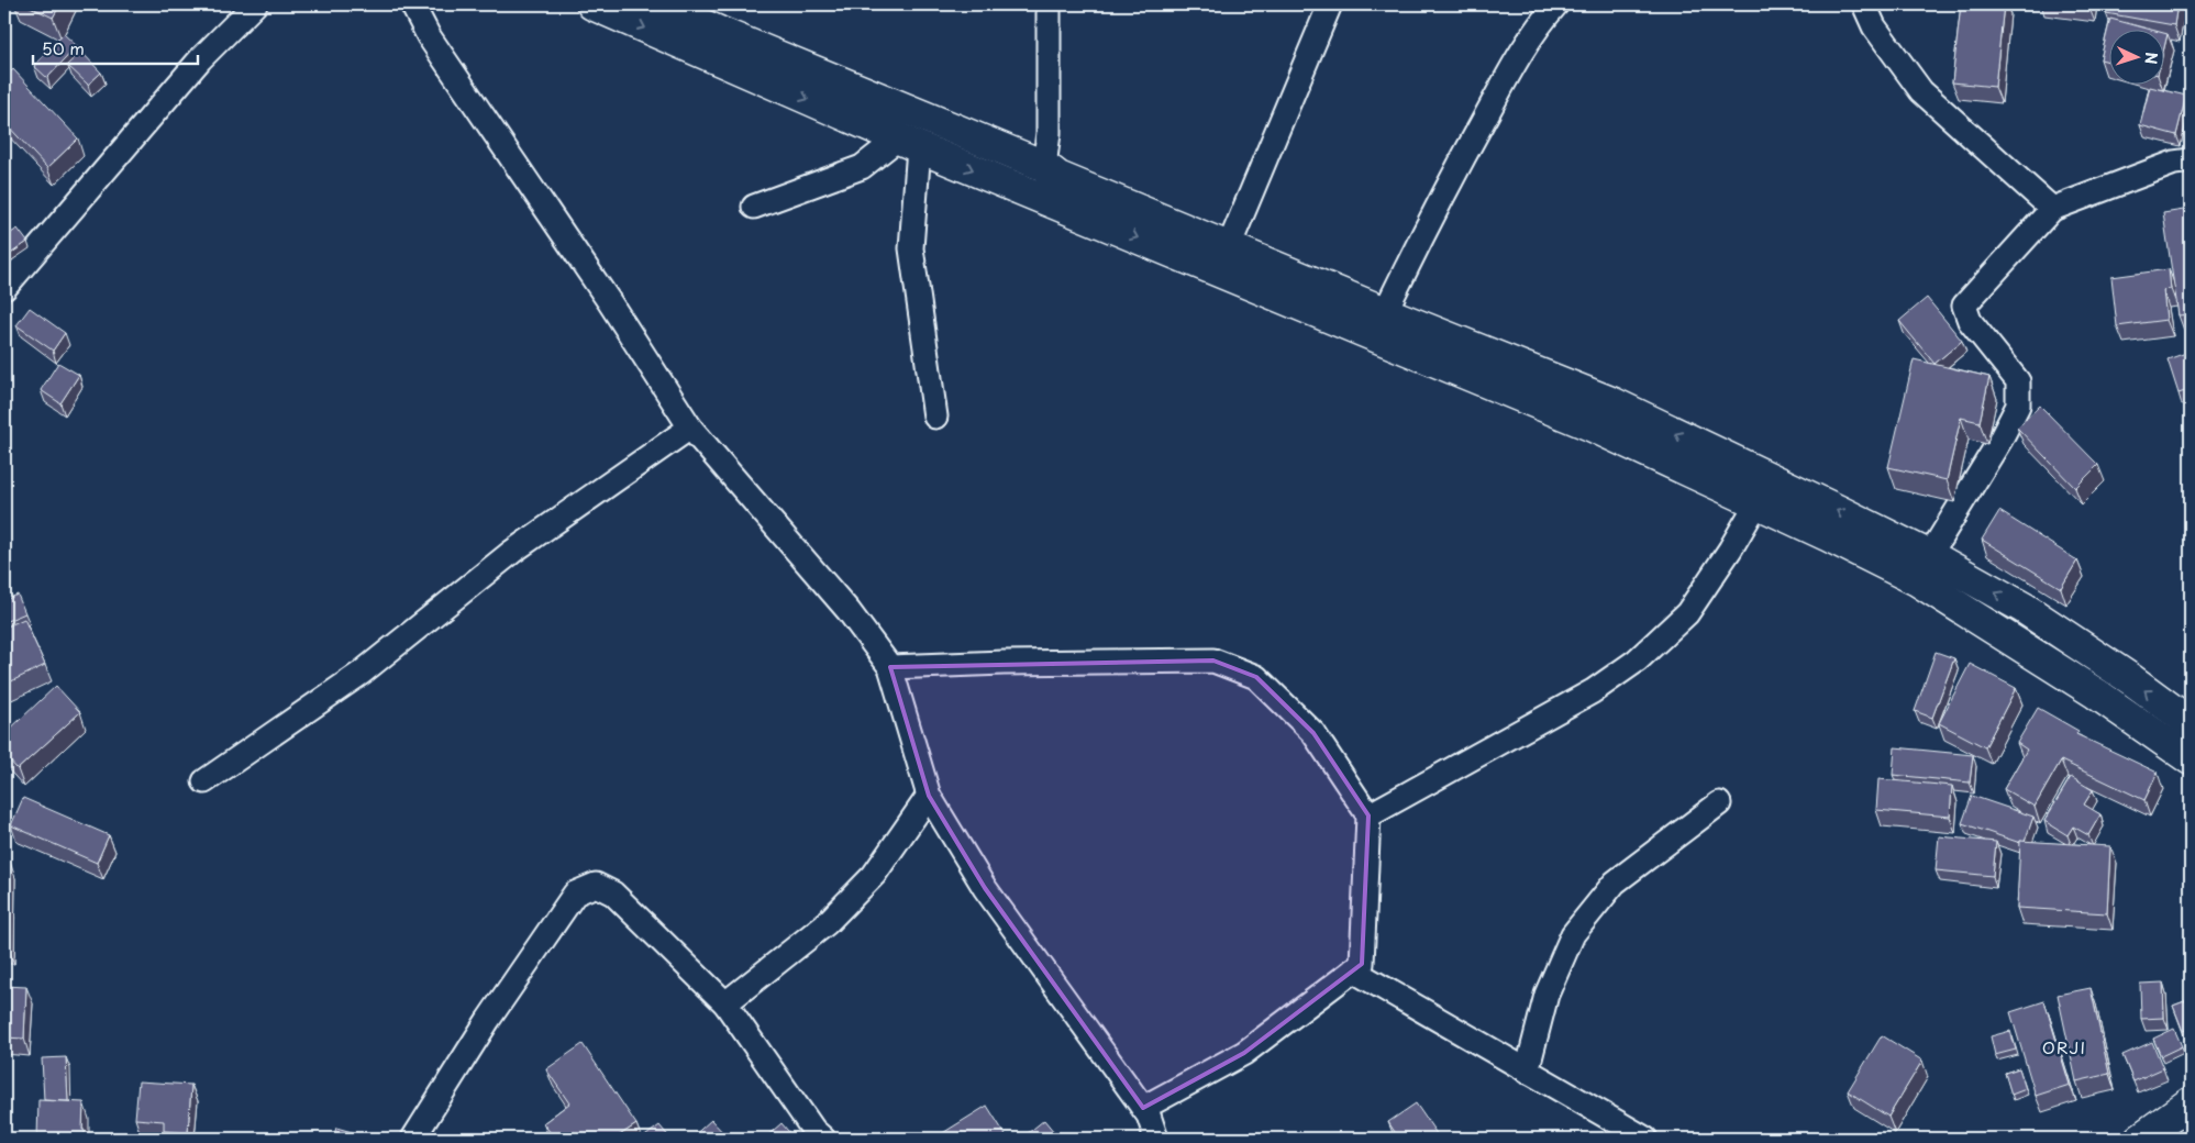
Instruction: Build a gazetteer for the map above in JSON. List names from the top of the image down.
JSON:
{
  "districts": ["ORJI"],
  "scale_bar": "50 m",
  "north": "right"
}
